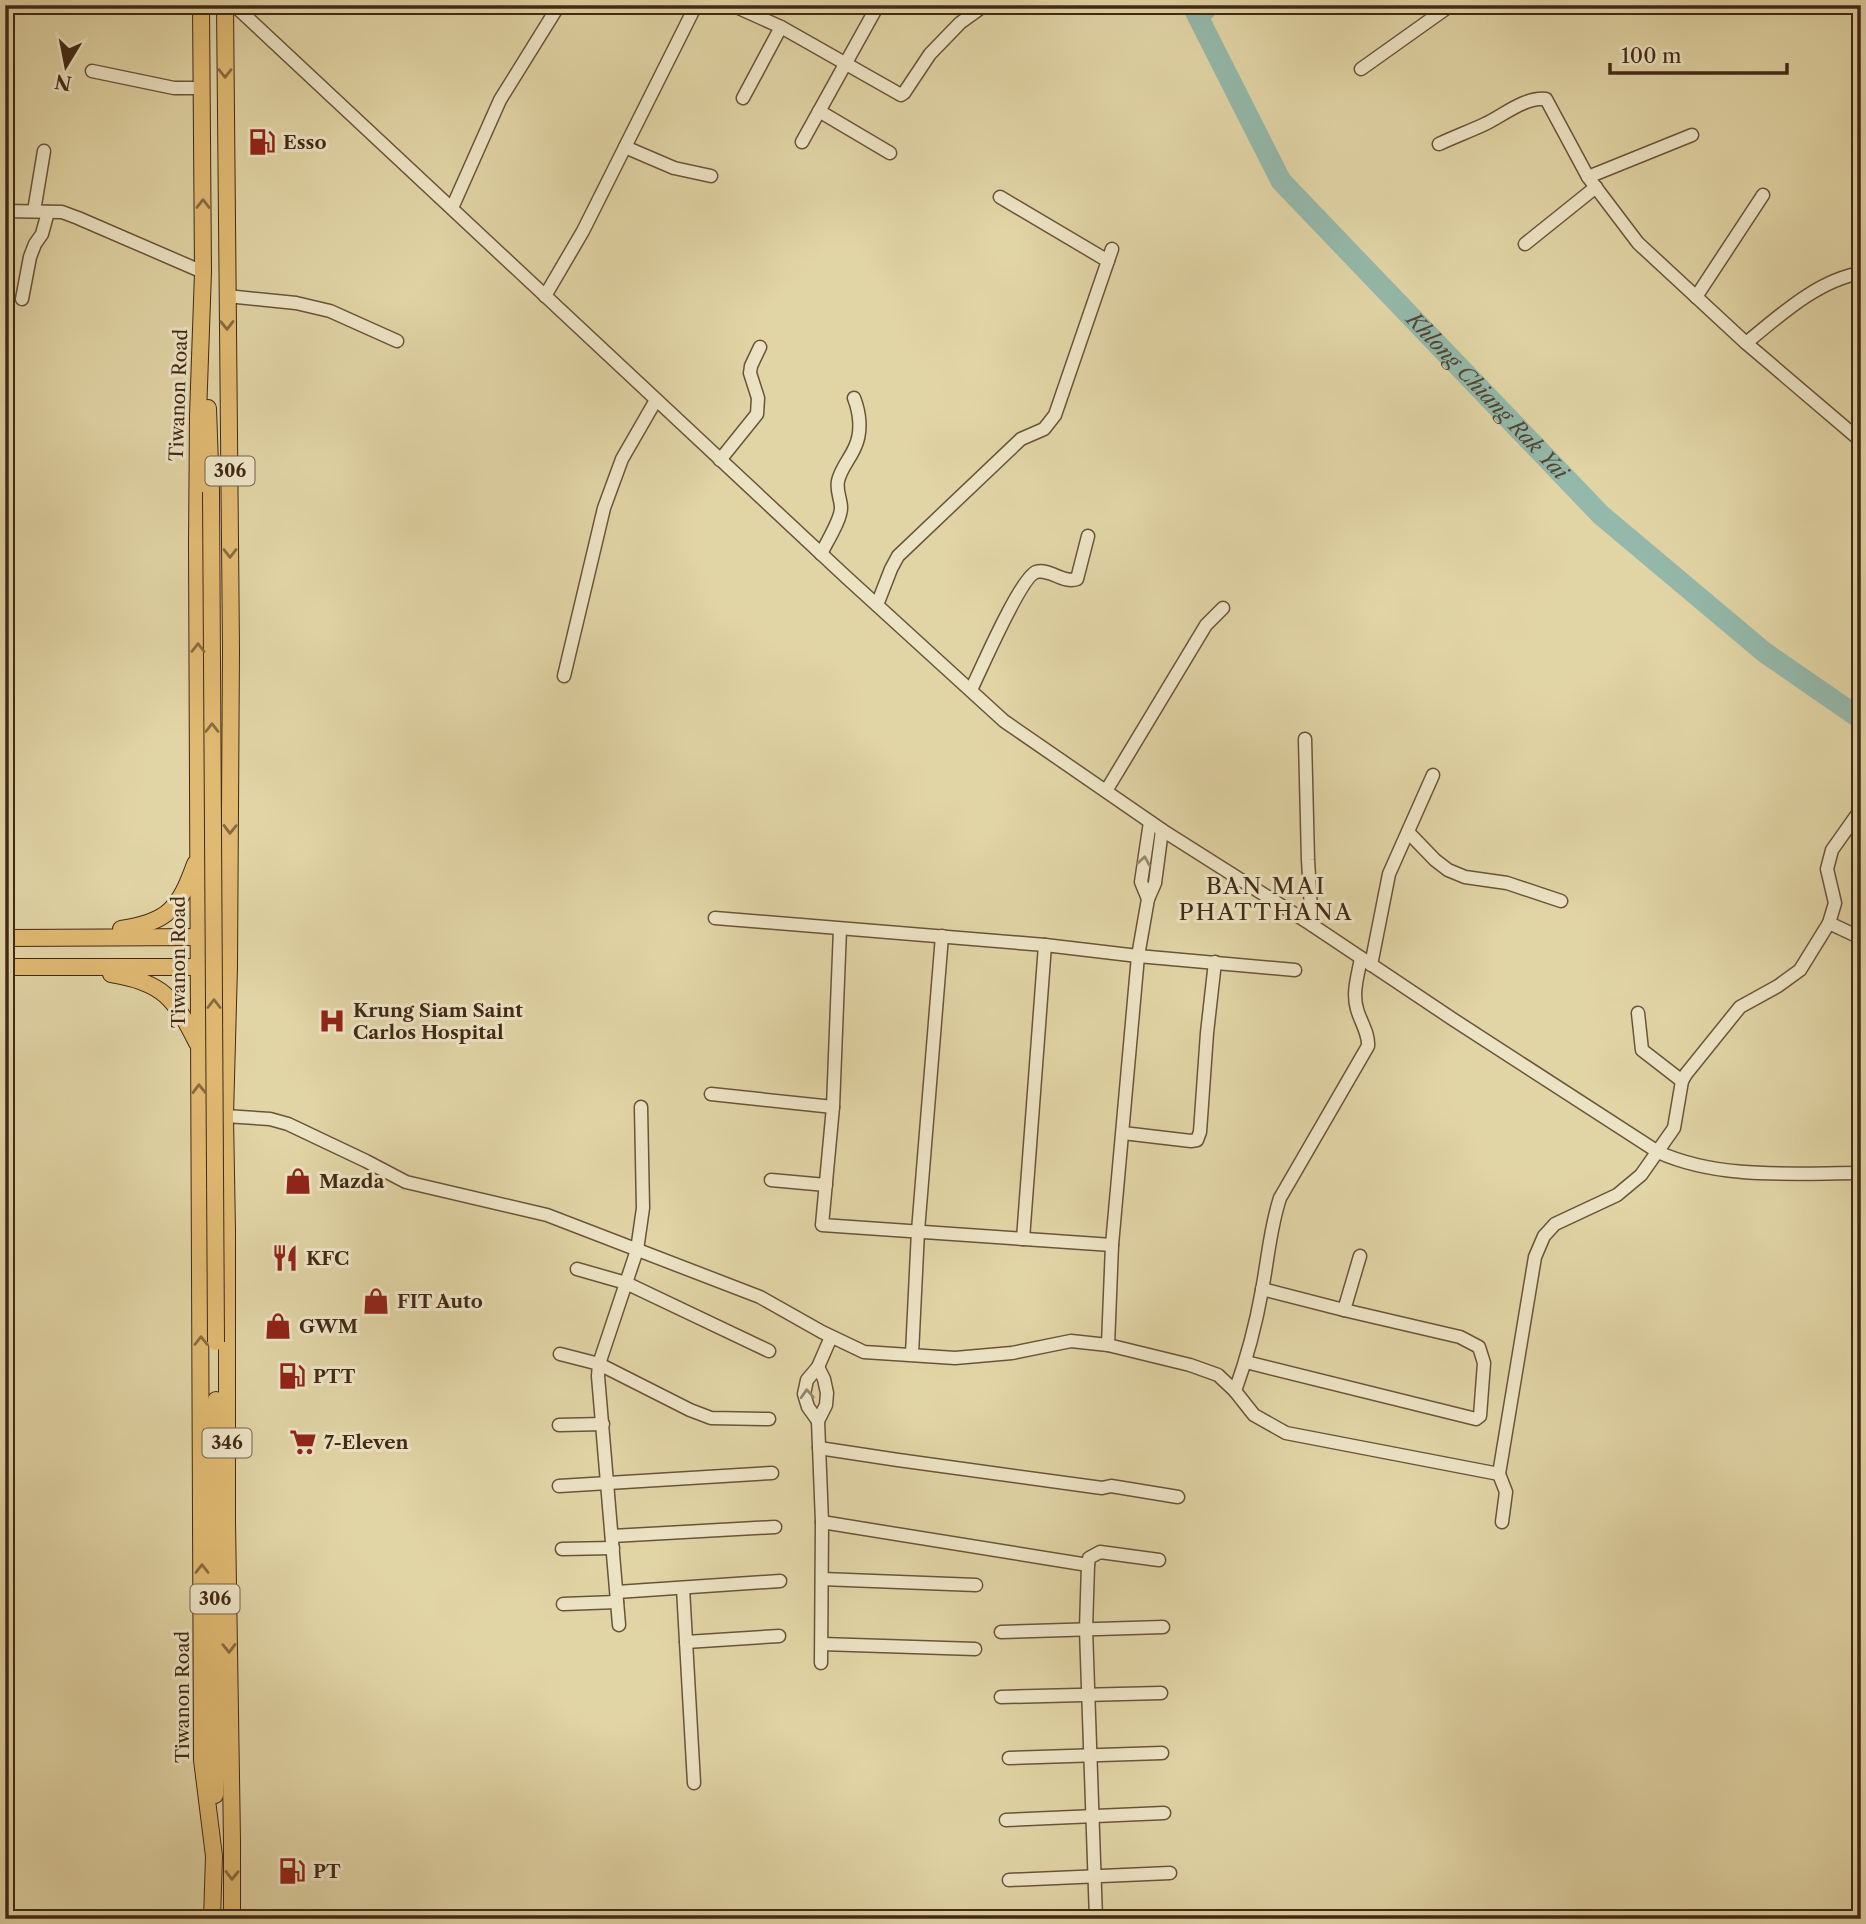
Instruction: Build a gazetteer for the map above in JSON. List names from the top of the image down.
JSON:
{
  "streets": {
    "main road": ["Tiwanon Road", "306", "346"]
  },
  "crossings": [
    ["Tiwanon Road", "306"],
    ["306", "346"]
  ],
  "districts": ["BAN MAI PHATTHANA"],
  "water": ["Khlong Chiang Rak Yai"],
  "places": {
    "fuel station": ["Esso", "PTT", "PT"],
    "hospital": ["Krung Siam Saint Carlos Hospital"],
    "shop": ["Mazda", "FIT Auto", "GWM"],
    "restaurant": ["KFC"],
    "supermarket": ["7-Eleven"]
  },
  "scale_bar": "100 m",
  "north": "bottom"
}
